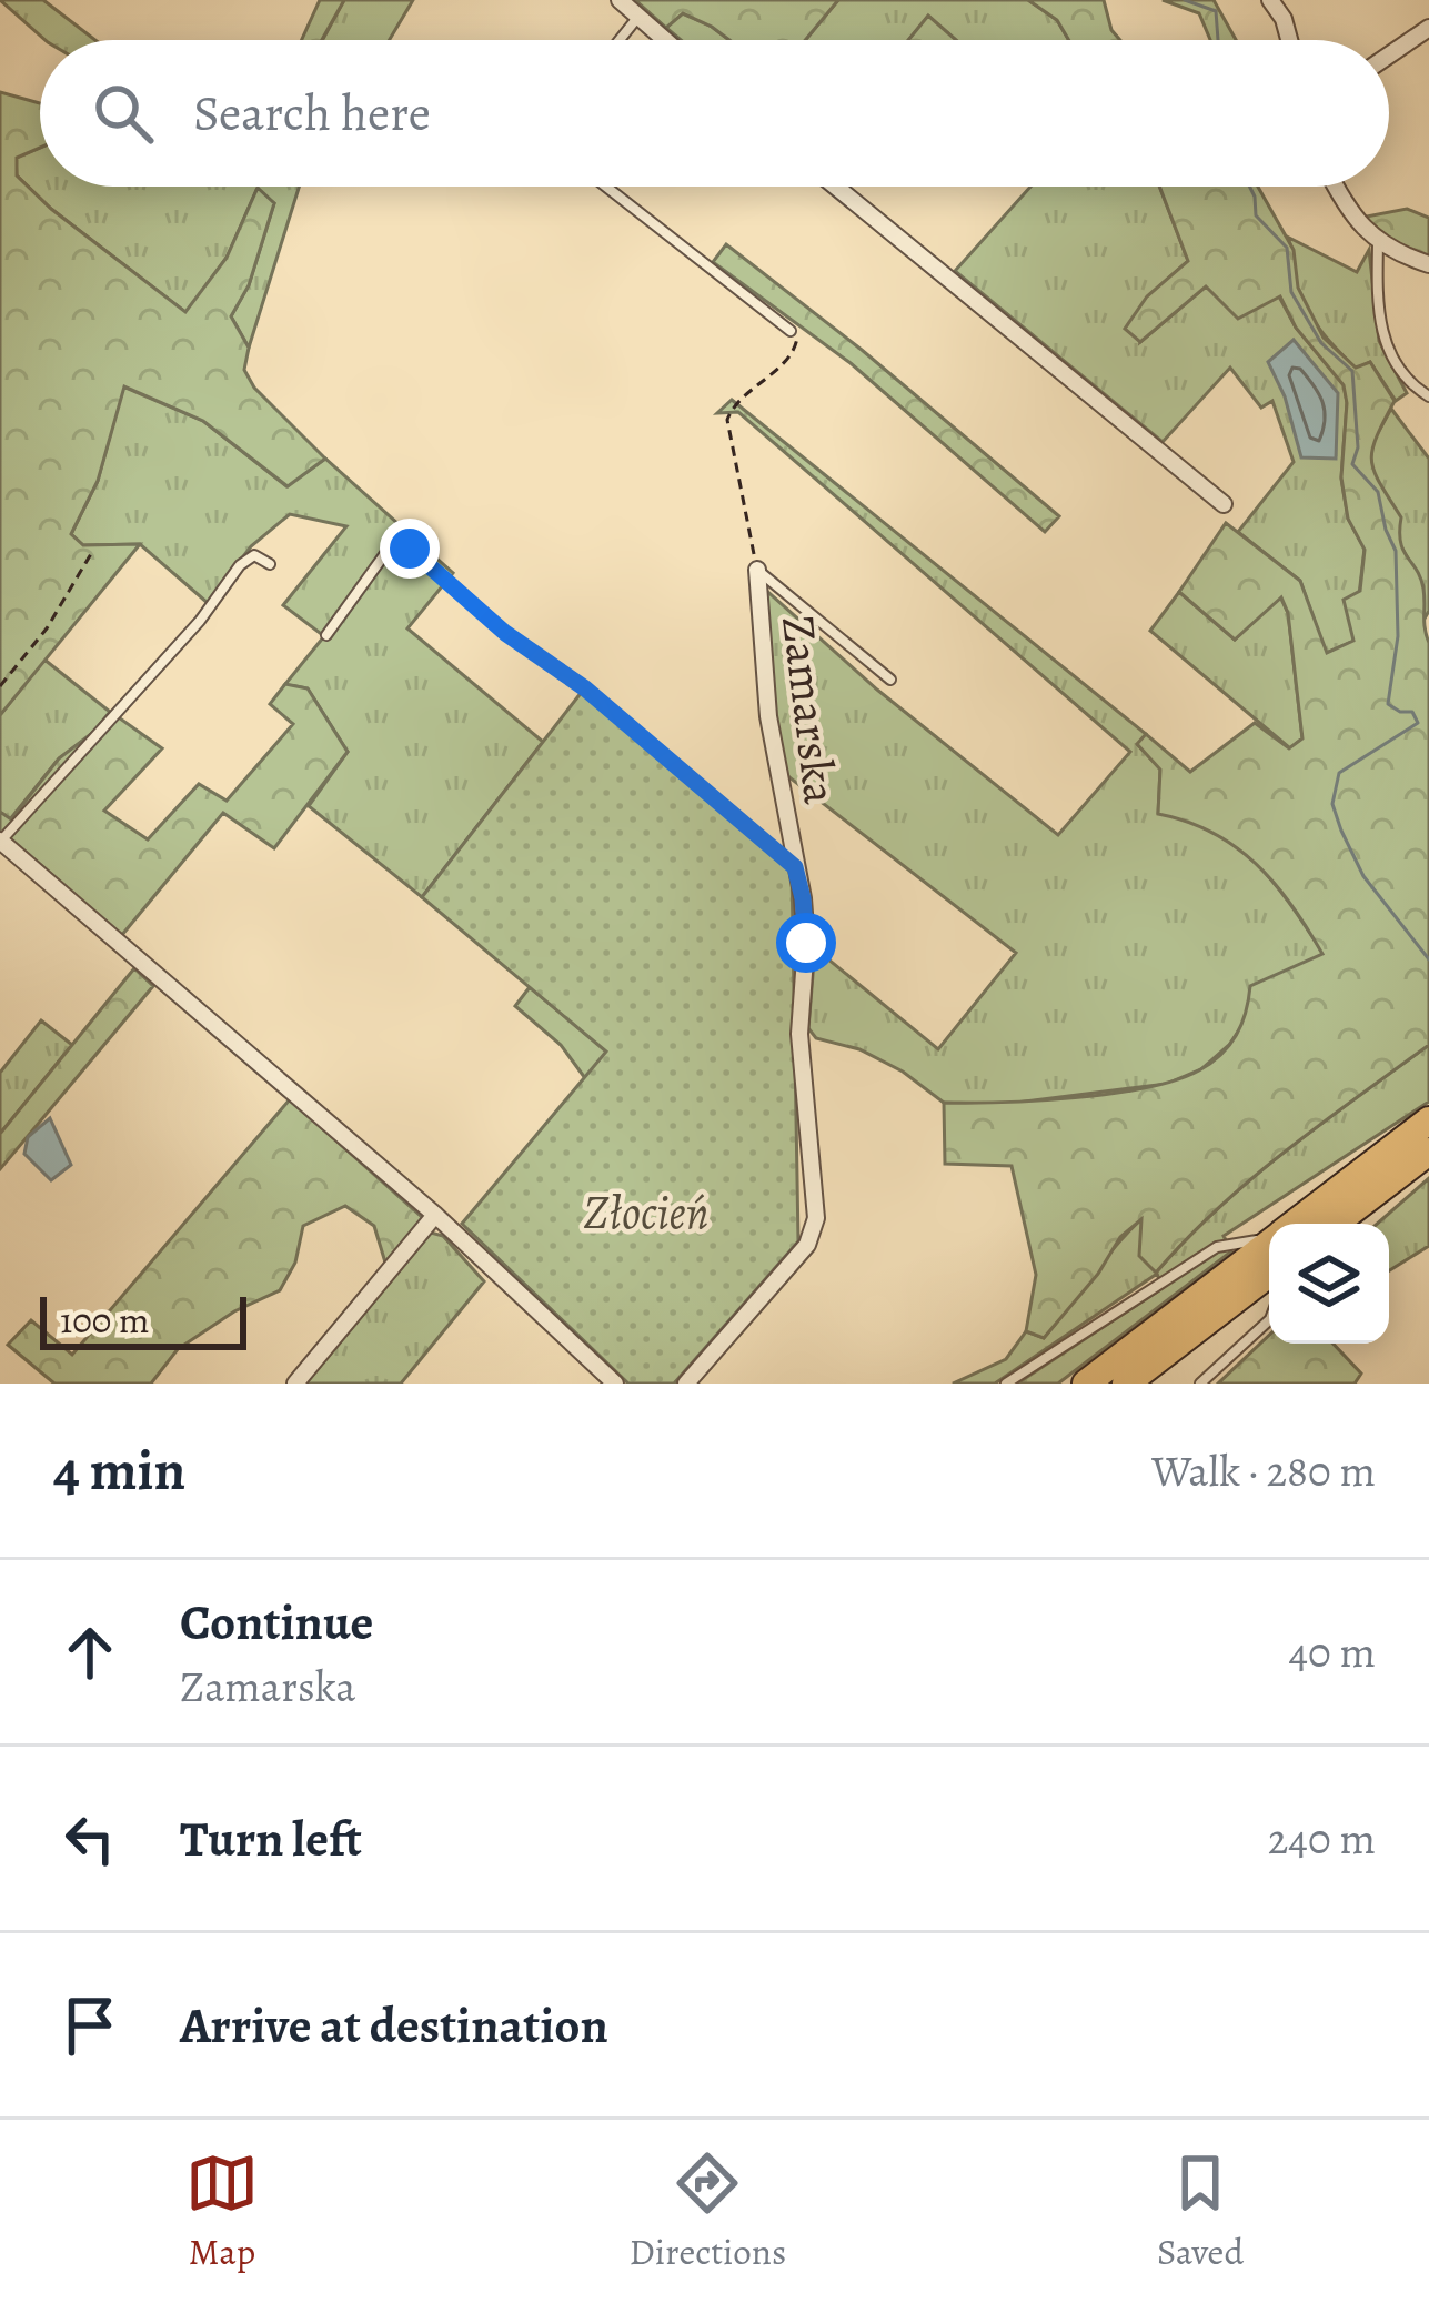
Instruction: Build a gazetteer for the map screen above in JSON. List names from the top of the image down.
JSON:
{
  "streets": {
    "street": ["Zamarska"]
  },
  "parks": ["Złocień"],
  "scale_bar": "100 m",
  "page": {
    "search": "Search here",
    "scale": "100 m",
    "heading": ["4 min", "Walk · 280 m"],
    "list": [
      ["Continue", "Zamarska", "40 m"],
      ["Turn left", "240 m"],
      "Arrive at destination"
    ],
    "nav": ["Map", "Directions", "Saved"]
  }
}
